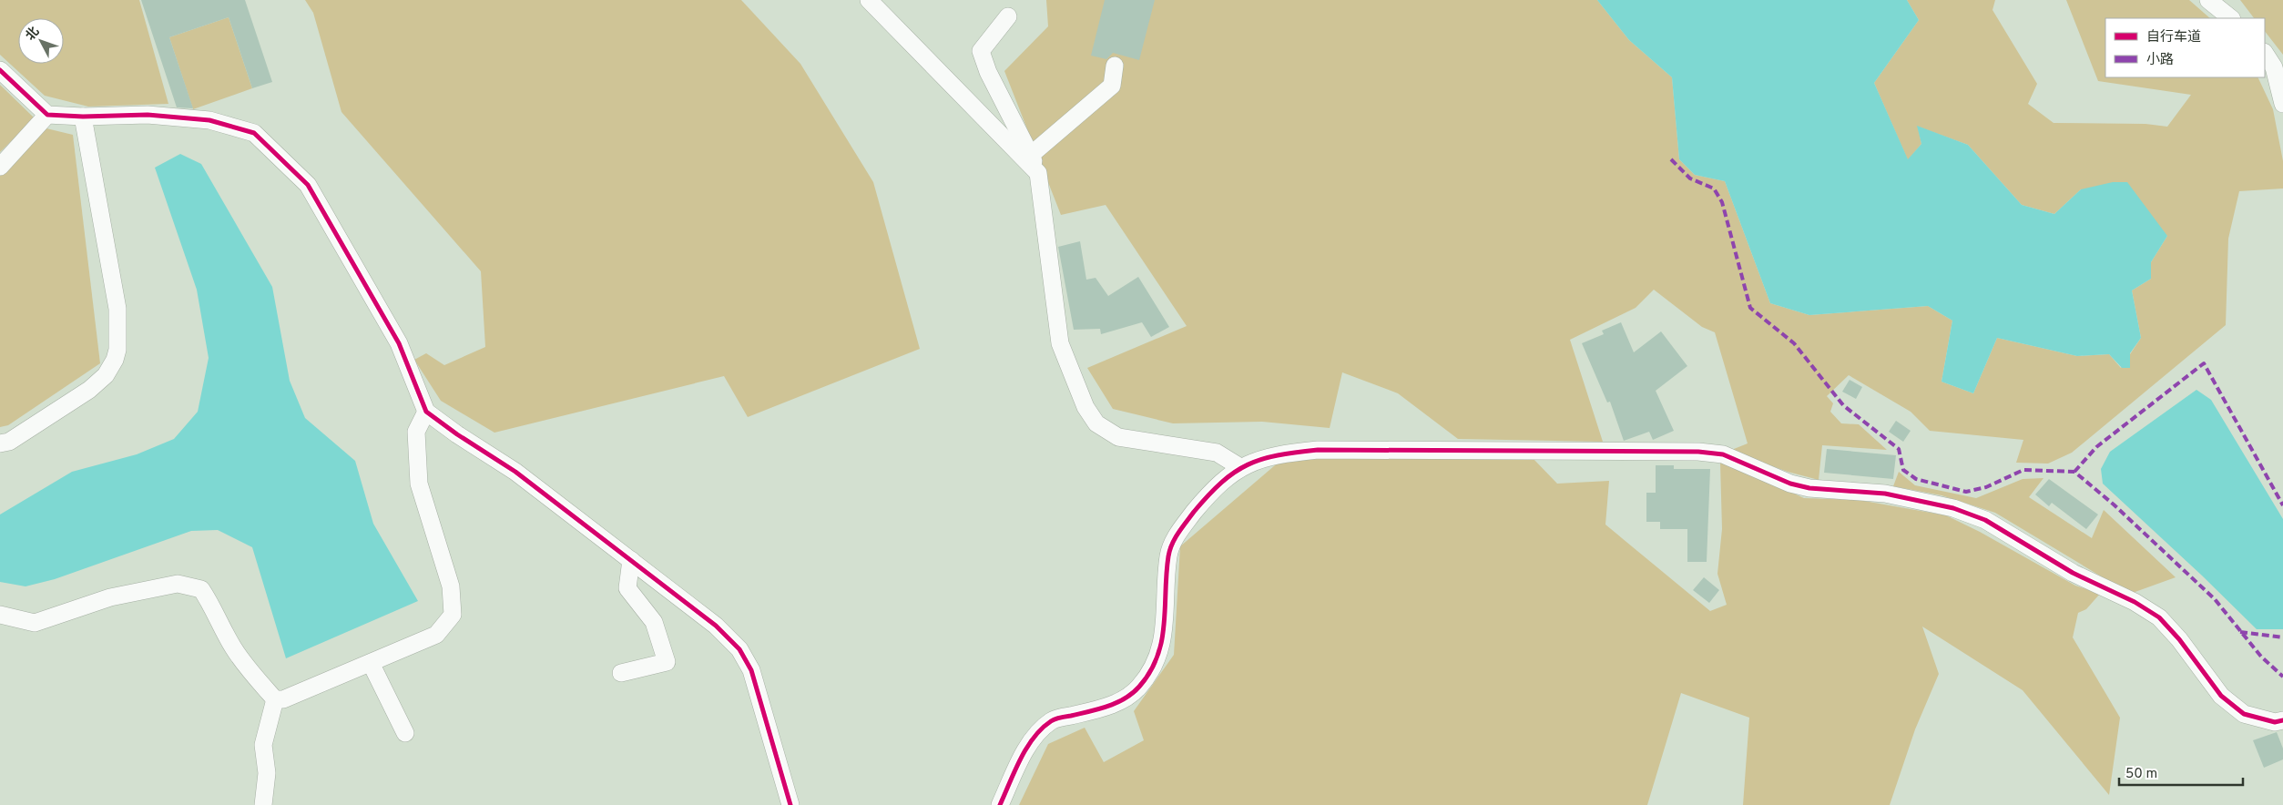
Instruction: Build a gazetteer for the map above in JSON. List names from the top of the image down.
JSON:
{
  "legend": ["自行车道", "小路"],
  "scale_bar": "50 m",
  "north": "top left"
}
